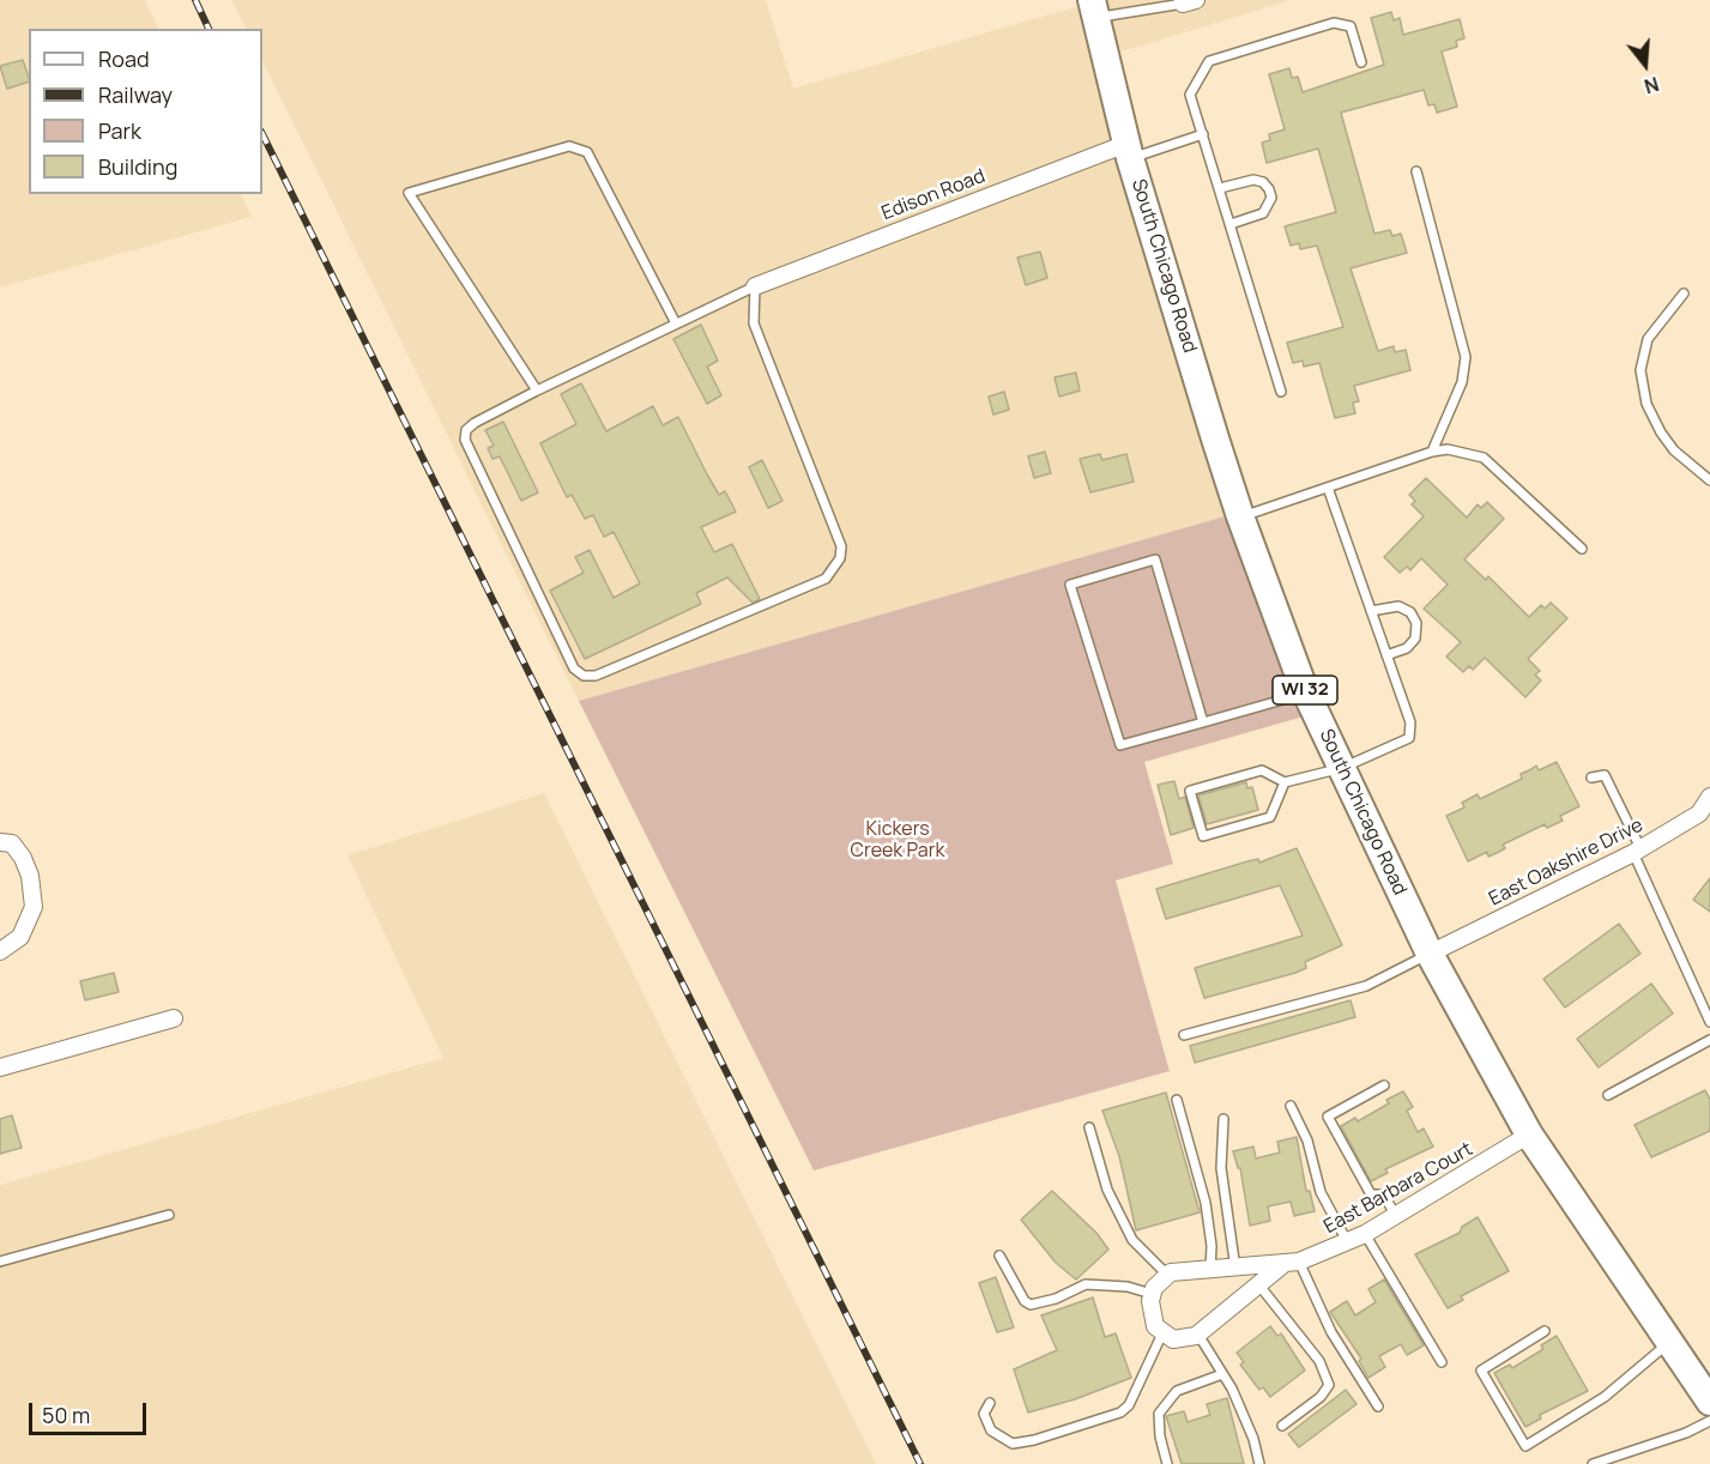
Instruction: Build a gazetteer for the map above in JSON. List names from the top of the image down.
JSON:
{
  "streets": {
    "main road": ["South Chicago Road", "WI 32"],
    "street": ["Edison Road", "East Oakshire Drive", "East Barbara Court"]
  },
  "crossings": [
    ["Edison Road", "South Chicago Road"],
    ["South Chicago Road", "East Oakshire Drive"],
    ["South Chicago Road", "East Barbara Court"]
  ],
  "parks": ["Kickers Creek Park"],
  "legend": [
    "Road",
    "Railway",
    "Park",
    "Building"
  ],
  "scale_bar": "50 m",
  "north": "bottom"
}
